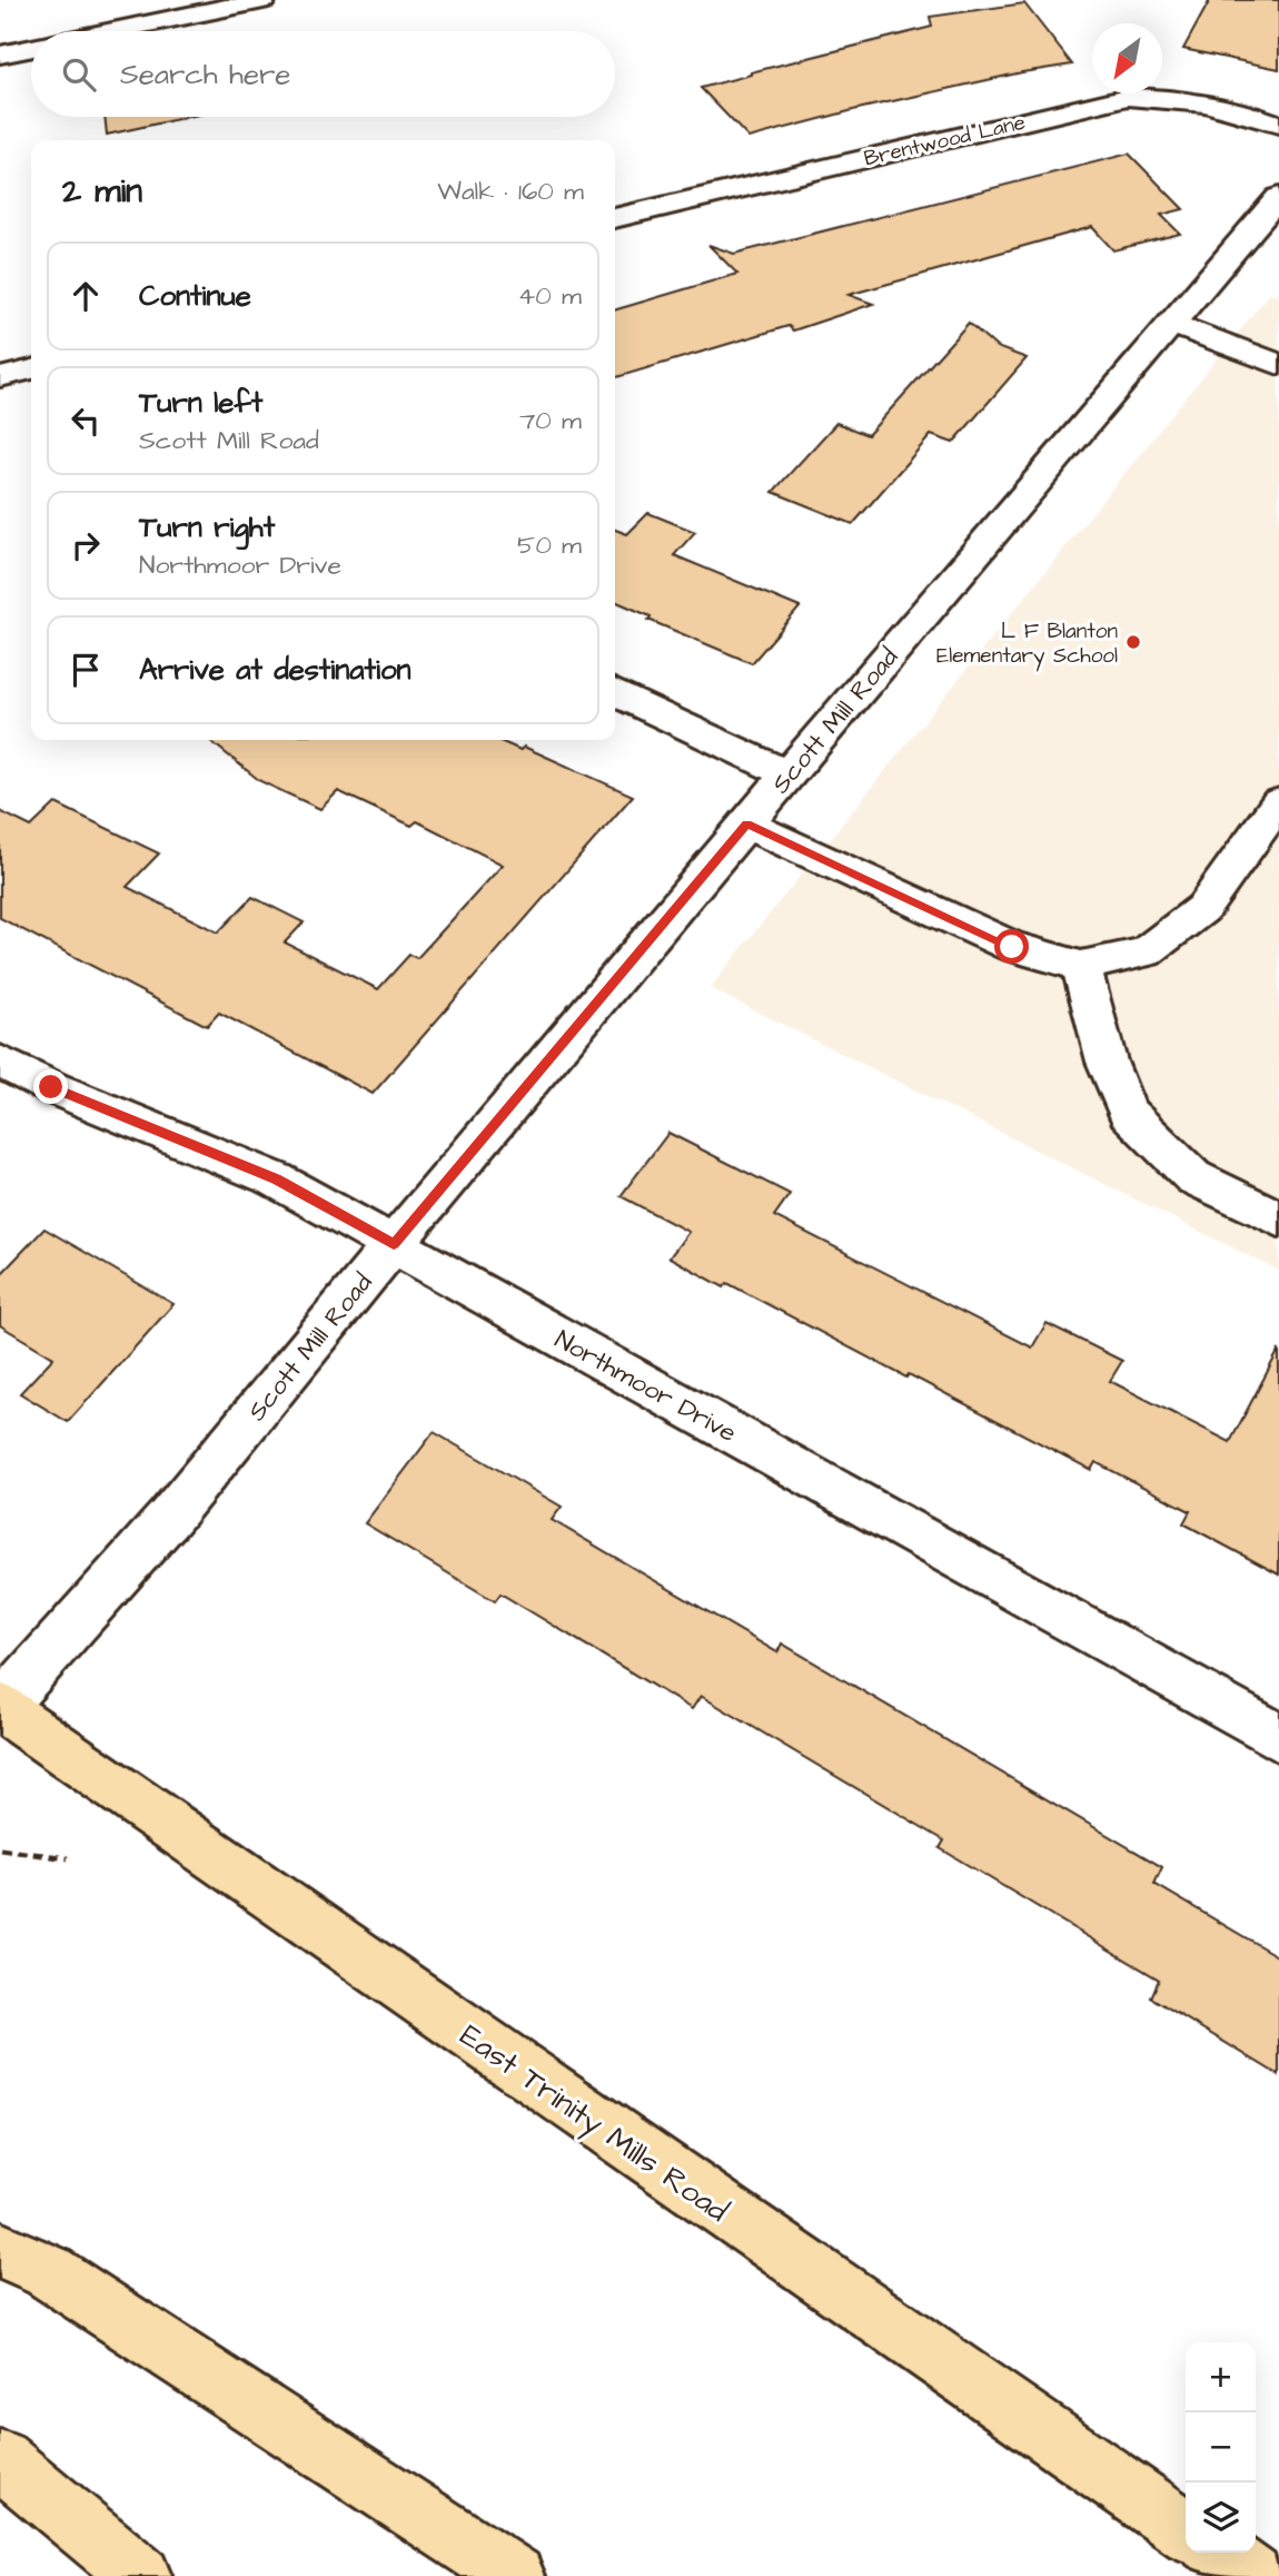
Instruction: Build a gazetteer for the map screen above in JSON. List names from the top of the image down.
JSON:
{
  "streets": {
    "main road": ["East Trinity Mills Road"],
    "street": ["Brentwood Lane", "Scott Mill Road", "Northmoor Drive"]
  },
  "crossings": [
    ["Scott Mill Road", "Northmoor Drive"],
    ["Scott Mill Road", "East Trinity Mills Road"]
  ],
  "places": ["L F Blanton Elementary School"],
  "north": "bottom left",
  "page": {
    "search": "Search here",
    "heading": ["2 min", "Walk · 160 m"],
    "list": [
      ["Continue", "40 m"],
      ["Turn left", "Scott Mill Road", "70 m"],
      ["Turn right", "Northmoor Drive", "50 m"],
      "Arrive at destination"
    ],
    "map_buttons": ["+", "−"]
  }
}
